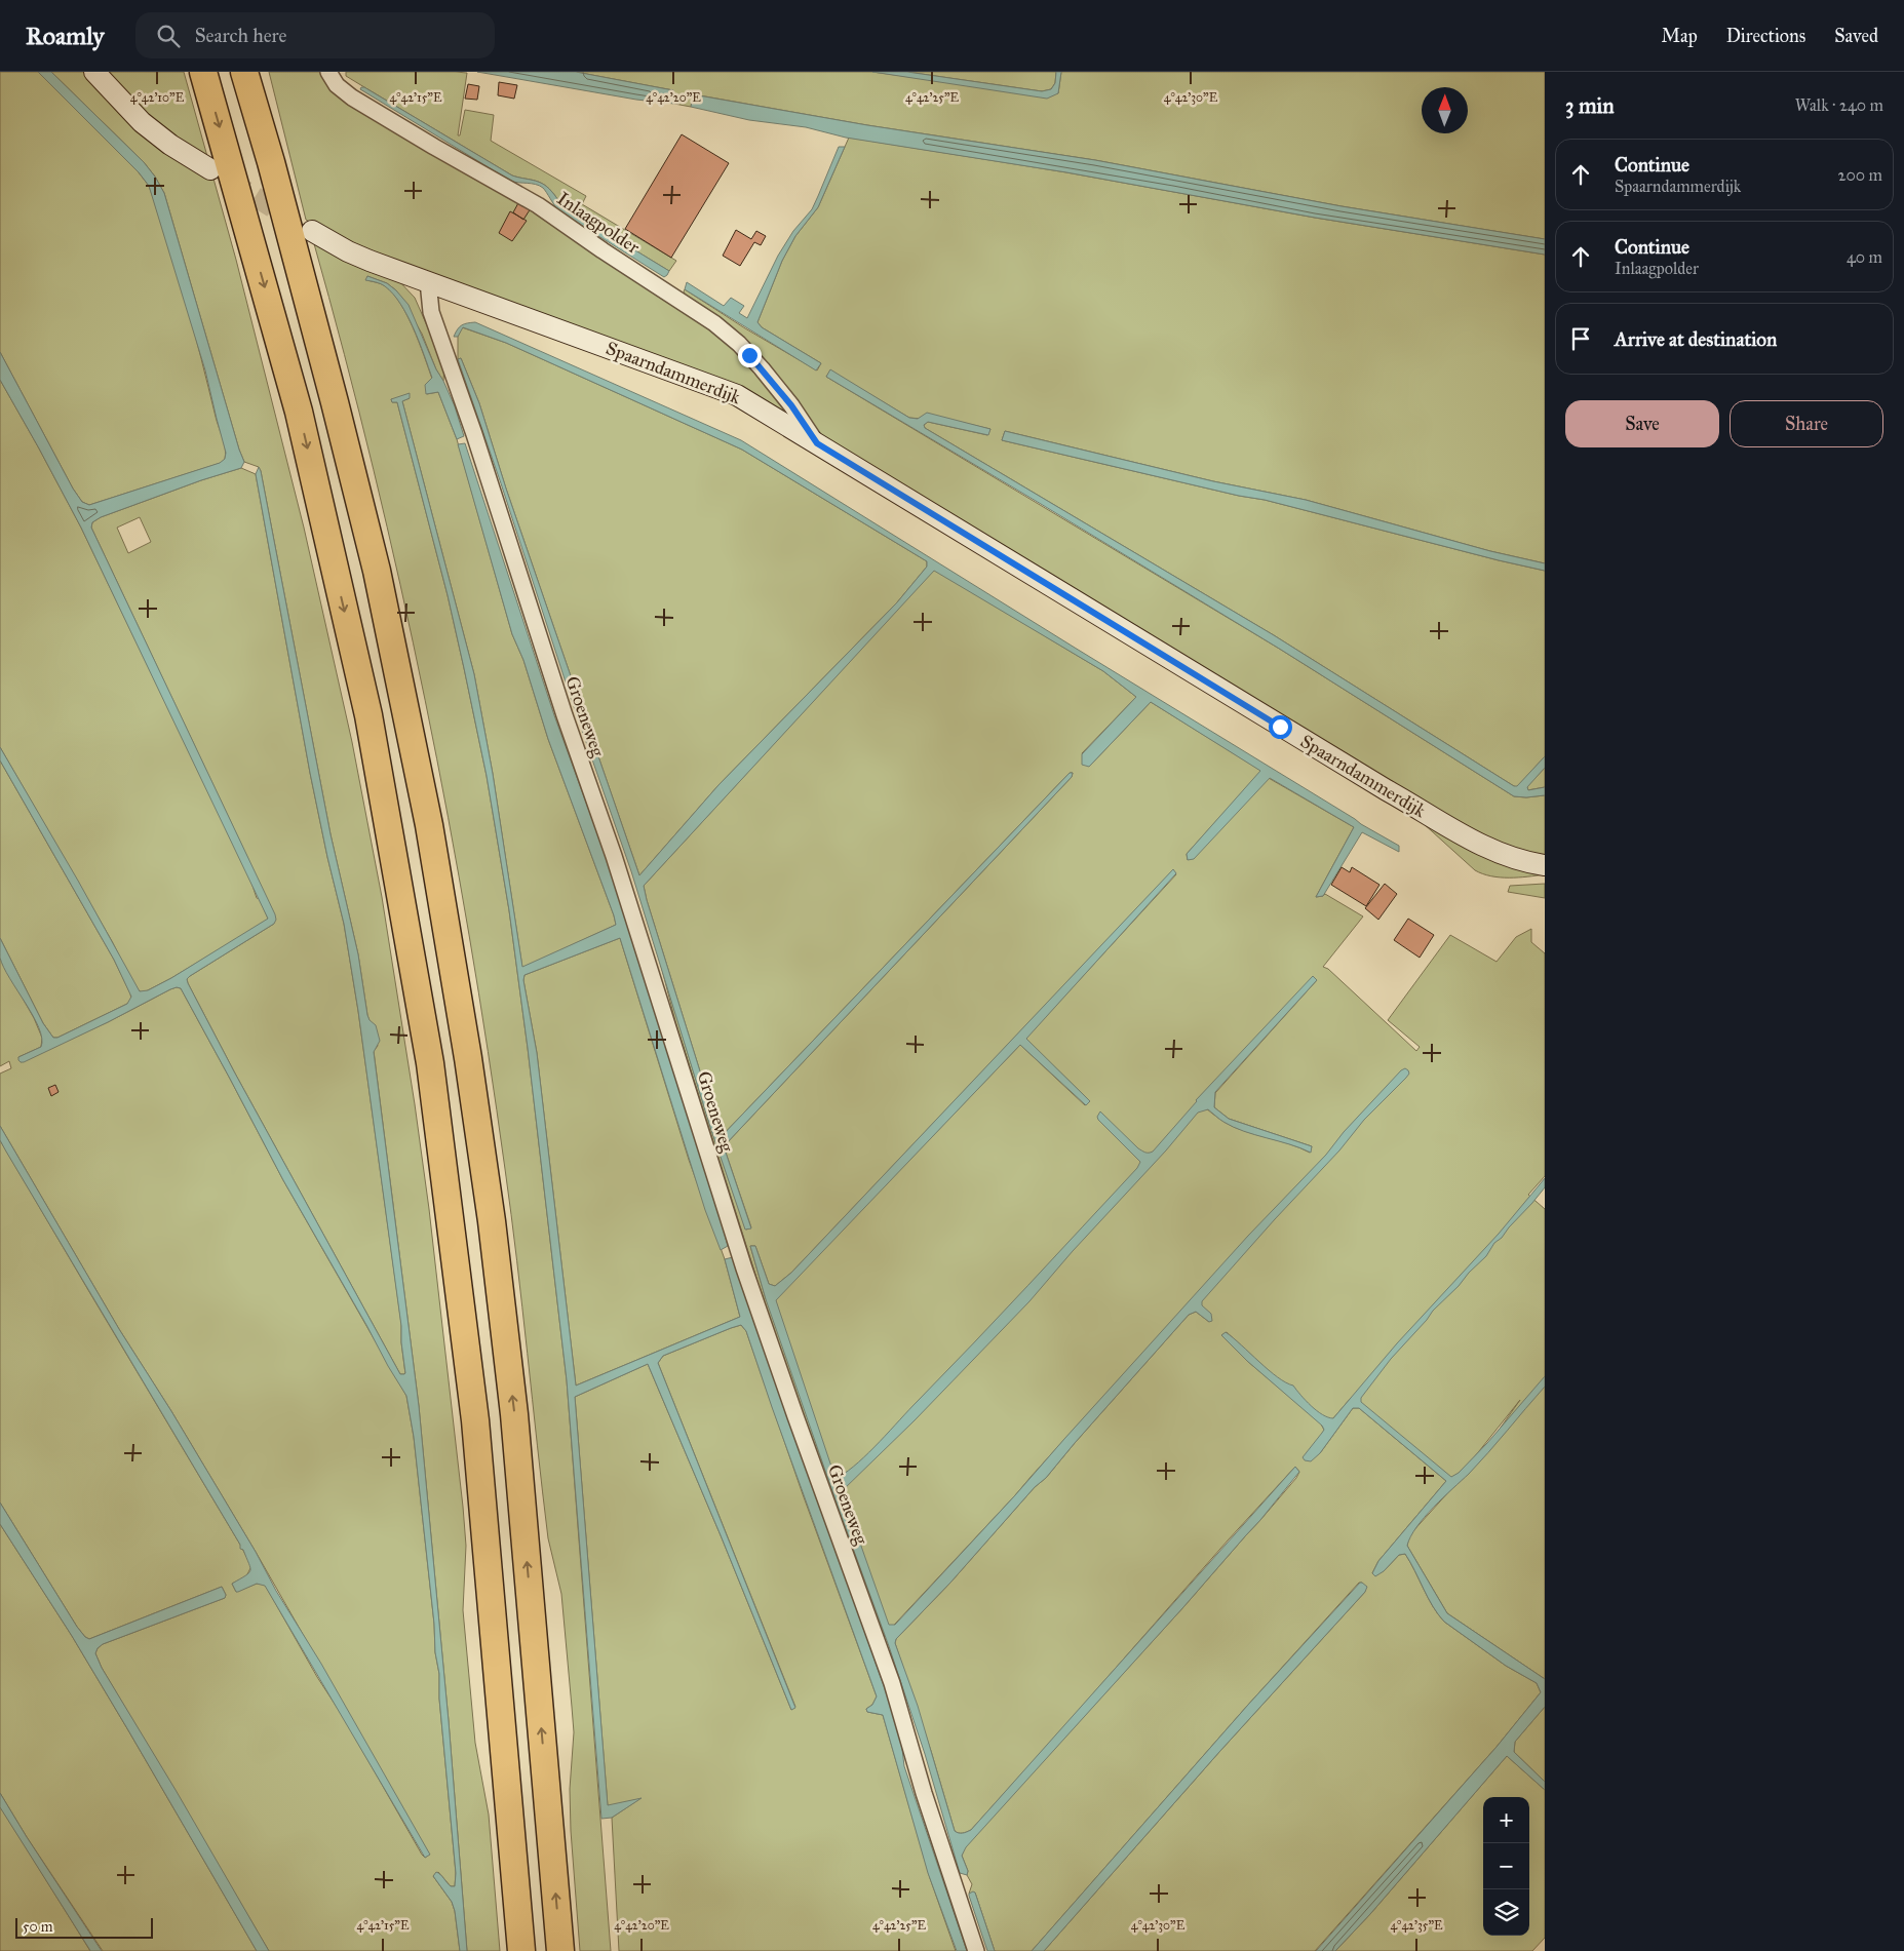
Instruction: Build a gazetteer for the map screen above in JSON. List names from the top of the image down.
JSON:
{
  "streets": {
    "street": ["Inlaagpolder", "Spaarndammerdijk", "Groeneweg"]
  },
  "crossings": [
    ["Inlaagpolder", "Spaarndammerdijk"],
    ["Spaarndammerdijk", "Groeneweg"]
  ],
  "scale_bar": "50 m",
  "north": "top",
  "page": {
    "header": "Roamly",
    "search": "Search here",
    "nav": ["Map", "Directions", "Saved"],
    "heading": ["3 min", "Walk · 240 m"],
    "list": [
      ["Continue", "Spaarndammerdijk", "200 m"],
      ["Continue", "Inlaagpolder", "40 m"],
      "Arrive at destination"
    ],
    "buttons": ["Save", "Share"],
    "map_buttons": ["+", "−"],
    "scale": "50 m"
  },
  "coordinates": [
    "4°42'10\"E",
    "4°42'15\"E",
    "4°42'20\"E",
    "4°42'25\"E",
    "4°42'30\"E",
    "4°42'35\"E"
  ]
}
